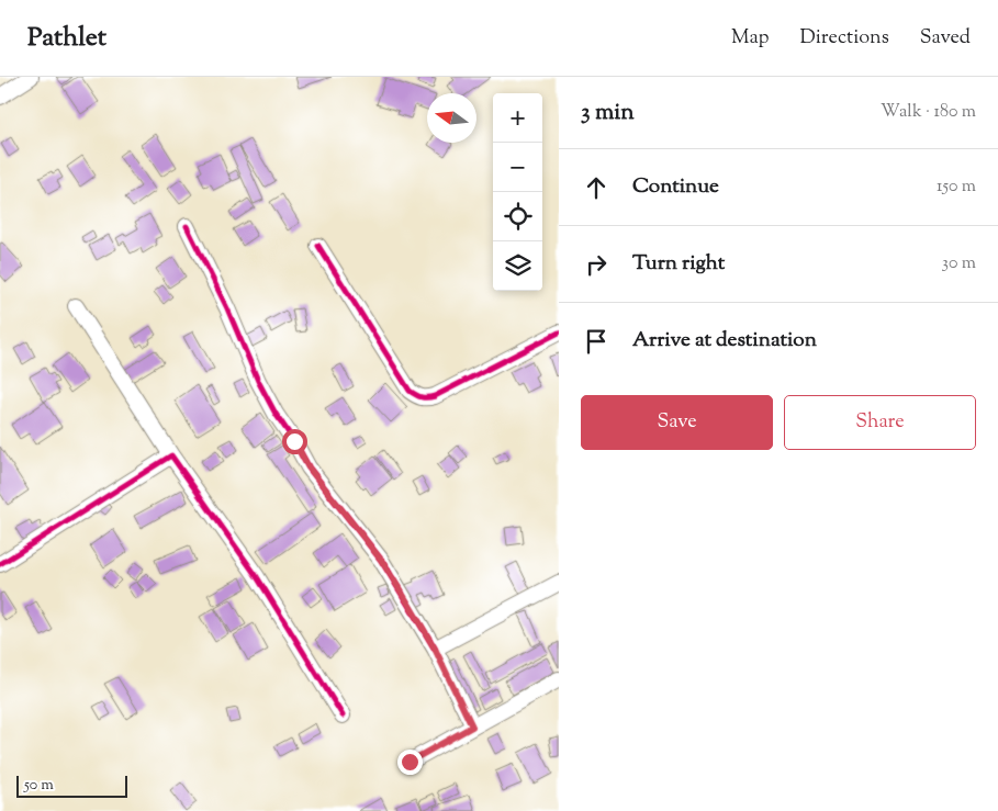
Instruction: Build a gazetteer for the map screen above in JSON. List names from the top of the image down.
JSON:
{
  "scale_bar": "50 m",
  "north": "left",
  "page": {
    "header": "Pathlet",
    "nav": ["Map", "Directions", "Saved"],
    "heading": ["3 min", "Walk · 180 m"],
    "map_buttons": ["+", "−"],
    "list": [
      ["Continue", "150 m"],
      ["Turn right", "30 m"],
      "Arrive at destination"
    ],
    "buttons": ["Save", "Share"],
    "scale": "50 m"
  }
}
